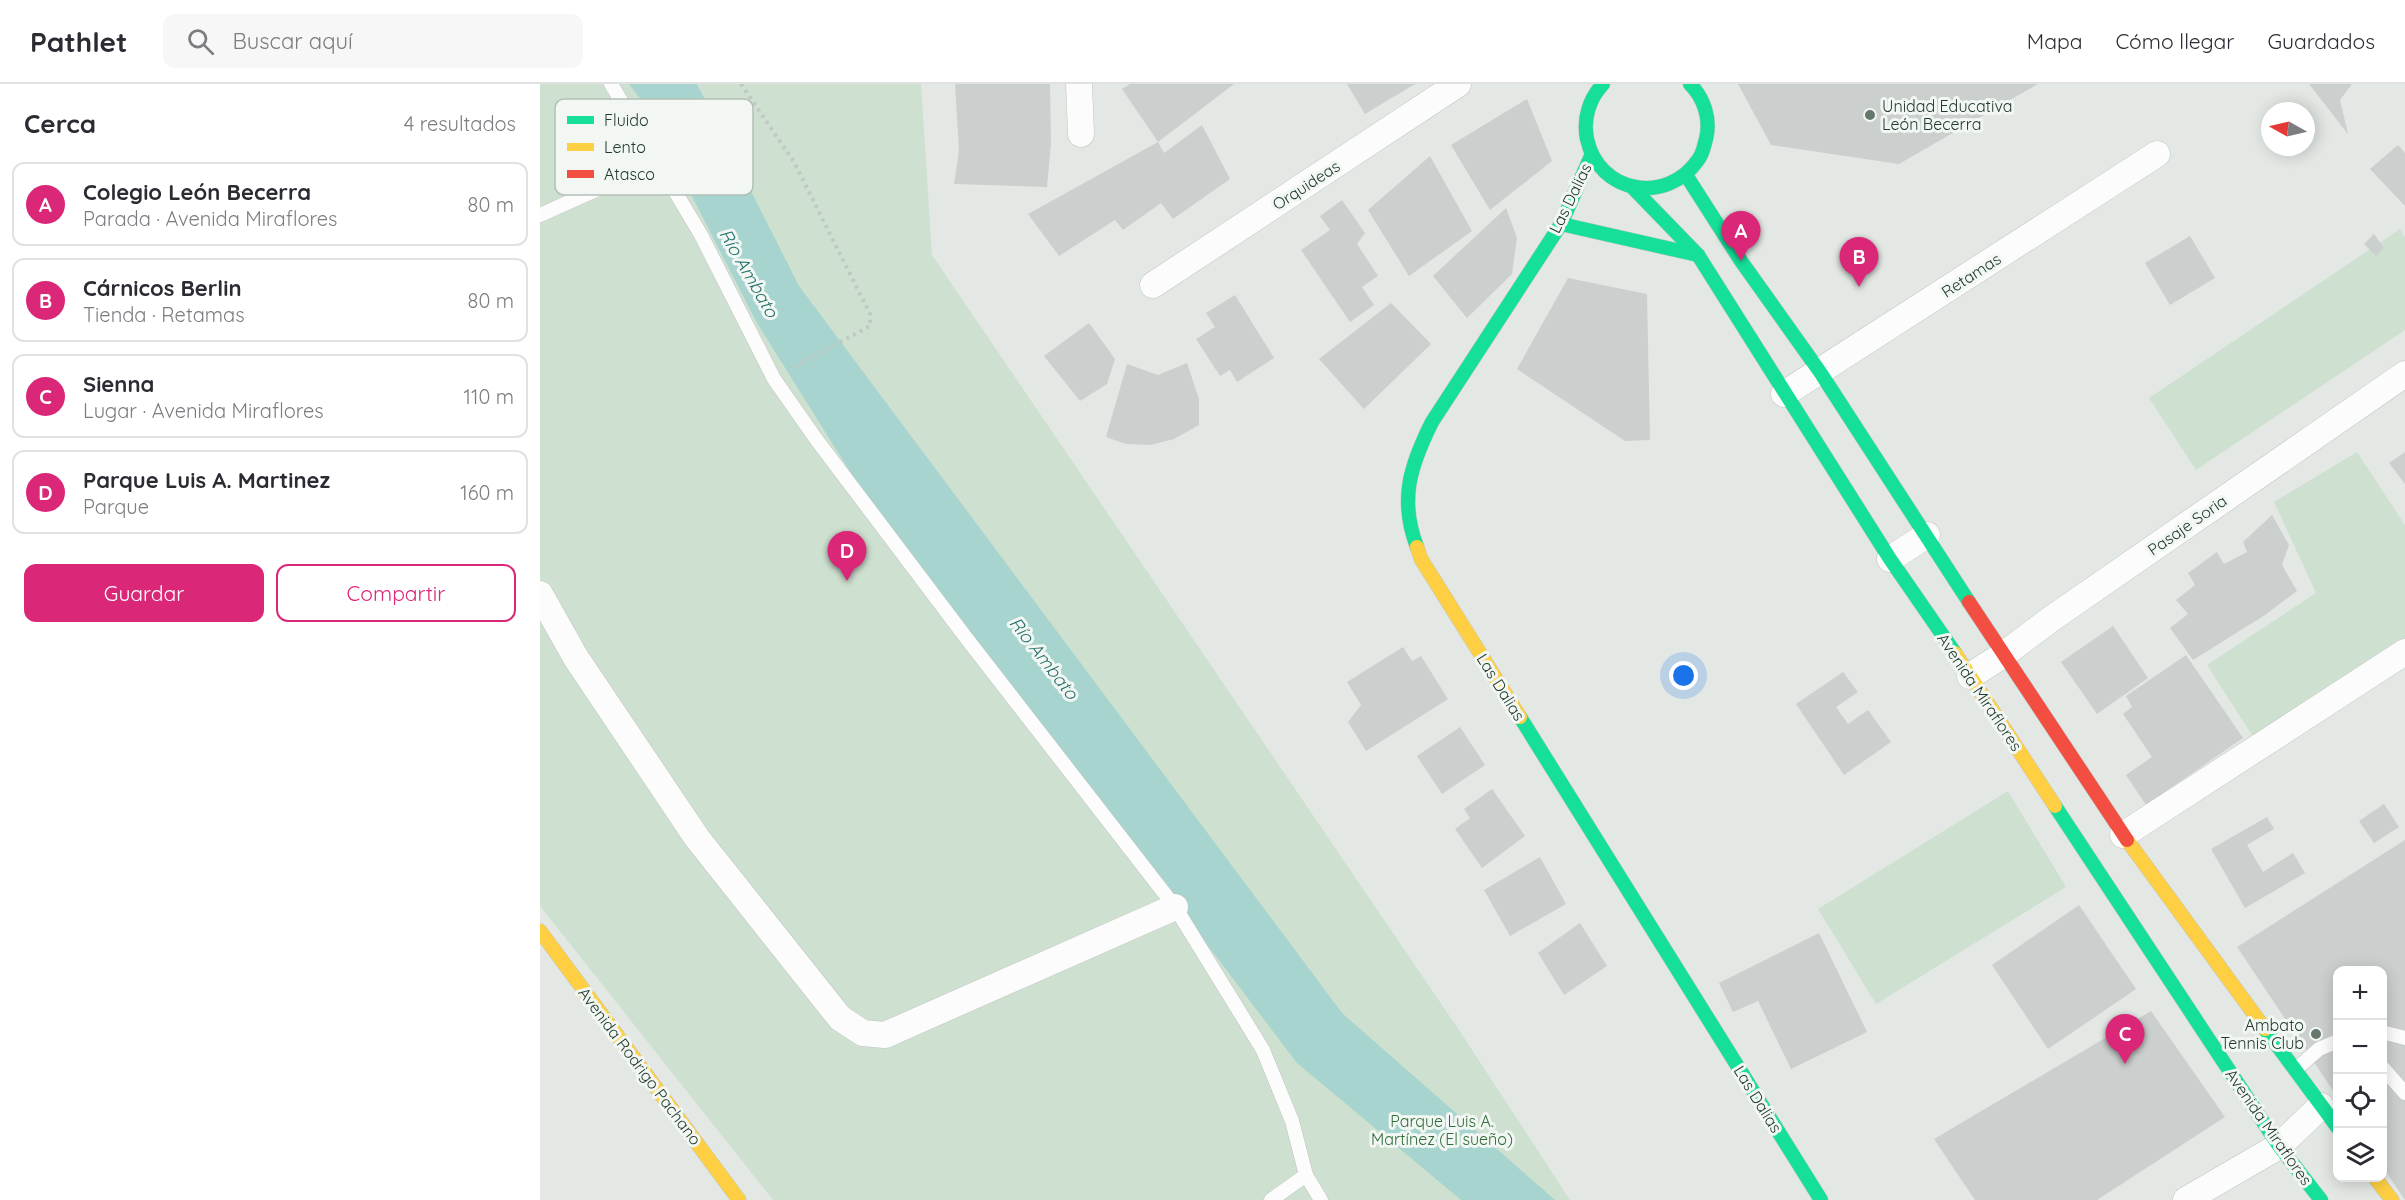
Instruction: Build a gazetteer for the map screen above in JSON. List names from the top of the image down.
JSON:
{
  "streets": {
    "main road": ["Las Dalias", "Avenida Miraflores", "Avenida Rodrigo Pachano"],
    "street": ["Orquideas", "Retamas", "Pasaje Soria"]
  },
  "crossings": [
    ["Retamas", "Avenida Miraflores"],
    ["Pasaje Soria", "Avenida Miraflores"]
  ],
  "water": ["Río Ambato"],
  "parks": ["Parque Luis A. Martínez (El sueño)"],
  "places": ["Unidad Educativa León Becerra", "Ambato Tennis Club"],
  "legend": ["Fluido", "Lento", "Atasco"],
  "north": "left",
  "page": {
    "header": "Pathlet",
    "search": "Buscar aquí",
    "nav": ["Mapa", "Cómo llegar", "Guardados"],
    "heading": ["Cerca", "4 resultados"],
    "list": [
      {
        "mark": "A",
        "name": "Colegio León Becerra",
        "note": "Parada · Avenida Miraflores",
        "value": "80 m"
      },
      {
        "mark": "B",
        "name": "Cárnicos Berlin",
        "note": "Tienda · Retamas",
        "value": "80 m"
      },
      {
        "mark": "C",
        "name": "Sienna",
        "note": "Lugar · Avenida Miraflores",
        "value": "110 m"
      },
      {
        "mark": "D",
        "name": "Parque Luis A. Martinez",
        "note": "Parque",
        "value": "160 m"
      }
    ],
    "pins": [
      "A",
      "B",
      "D",
      "C"
    ],
    "buttons": ["Guardar", "Compartir"],
    "map_buttons": ["+", "−"]
  }
}
